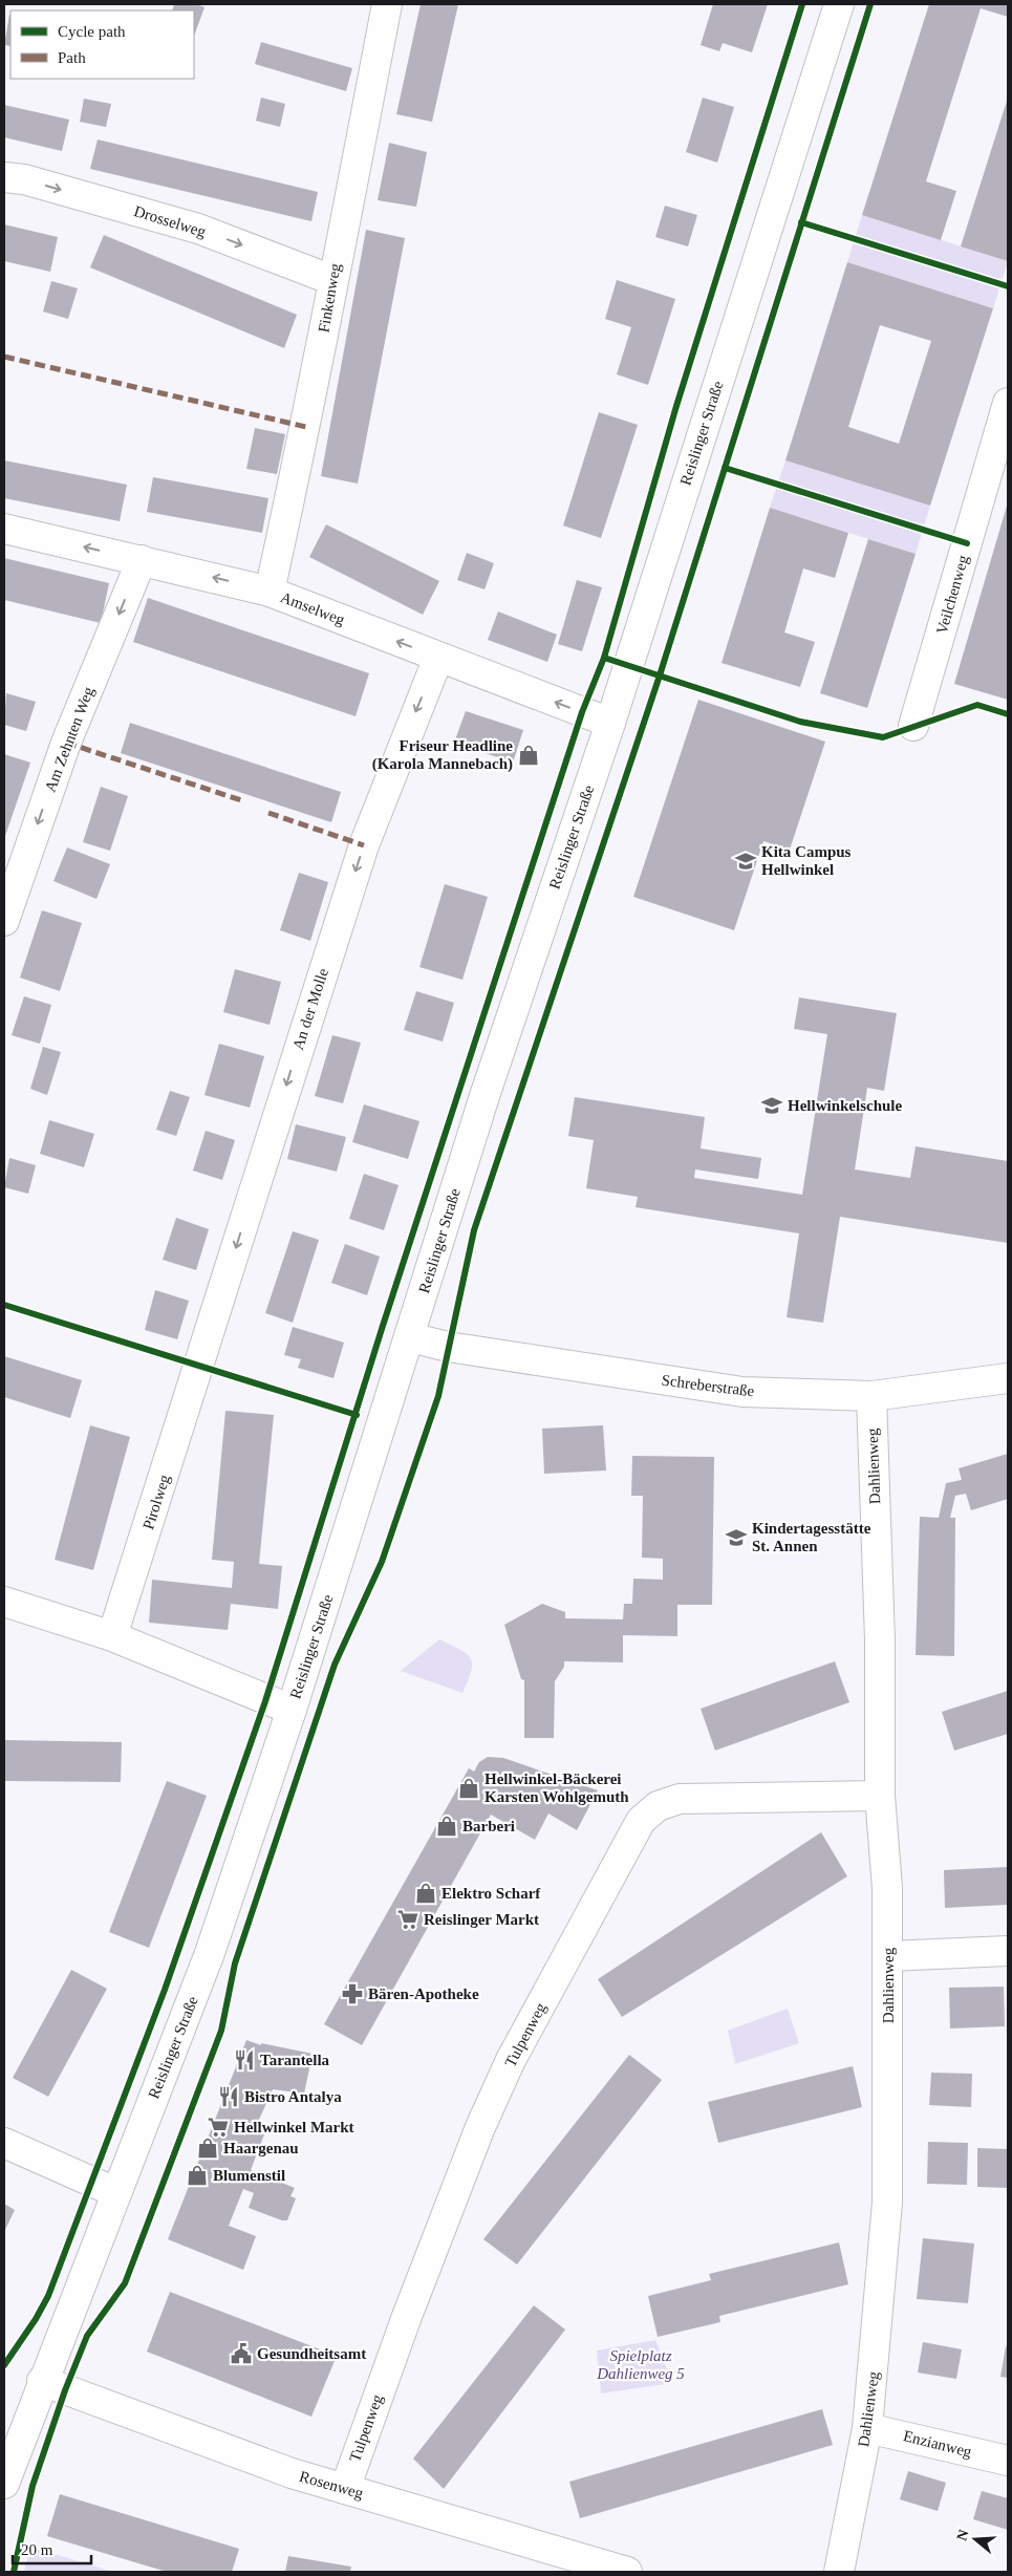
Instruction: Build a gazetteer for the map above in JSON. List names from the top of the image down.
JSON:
{
  "streets": {
    "street": [
      "Drosselweg",
      "Finkenweg",
      "Reislinger Straße",
      "Veilchenweg",
      "Amselweg",
      "Am Zehnten Weg",
      "An der Molle",
      "Schreberstraße",
      "Dahlienweg",
      "Pirolweg",
      "Tulpenweg",
      "Enzianweg",
      "Rosenweg"
    ]
  },
  "crossings": [
    ["Drosselweg", "Finkenweg"],
    ["Finkenweg", "Amselweg"],
    ["Reislinger Straße", "Amselweg"],
    ["Reislinger Straße", "Schreberstraße"],
    ["Reislinger Straße", "Rosenweg"],
    ["Amselweg", "Am Zehnten Weg"],
    ["Amselweg", "An der Molle"],
    ["An der Molle", "Pirolweg"],
    ["Schreberstraße", "Dahlienweg"],
    ["Dahlienweg", "Tulpenweg"],
    ["Dahlienweg", "Enzianweg"],
    ["Tulpenweg", "Rosenweg"]
  ],
  "one_way": [
    "Drosselweg",
    "Amselweg",
    "Am Zehnten Weg",
    "An der Molle"
  ],
  "parks": ["Spielplatz Dahlienweg 5"],
  "places": {
    "shop": [
      "Friseur Headline (Karola Mannebach)",
      "Hellwinkel-Bäckerei Karsten Wohlgemuth",
      "Barberi",
      "Elektro Scharf",
      "Haargenau",
      "Blumenstil"
    ],
    "school or university": ["Kita Campus Hellwinkel", "Hellwinkelschule", "Kindertagesstätte St. Annen"],
    "supermarket": ["Reislinger Markt", "Hellwinkel Markt"],
    "pharmacy": ["Bären-Apotheke"],
    "restaurant": ["Tarantella", "Bistro Antalya"],
    "public building": ["Gesundheitsamt"]
  },
  "legend": ["Cycle path", "Path"],
  "scale_bar": "20 m",
  "north": "left"
}
